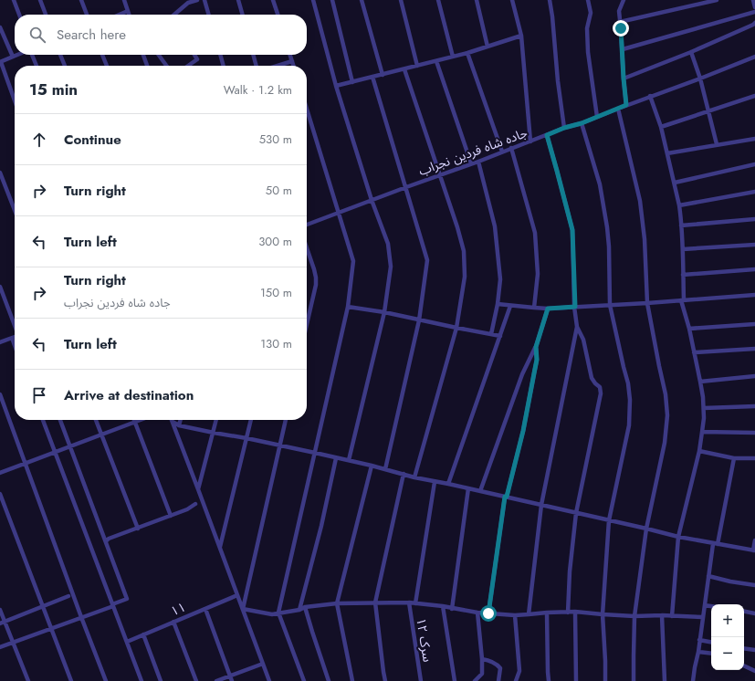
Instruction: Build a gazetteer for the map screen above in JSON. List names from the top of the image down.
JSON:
{
  "streets": {
    "street": ["جاده شاه فردین نجراب", "۱۱", "سرک ۱۲"]
  },
  "page": {
    "search": "Search here",
    "heading": ["15 min", "Walk · 1.2 km"],
    "list": [
      ["Continue", "530 m"],
      ["Turn right", "50 m"],
      ["Turn left", "300 m"],
      ["Turn right", "جاده شاه فردین نجراب", "150 m"],
      ["Turn left", "130 m"],
      "Arrive at destination"
    ],
    "map_buttons": ["+", "−"]
  }
}
